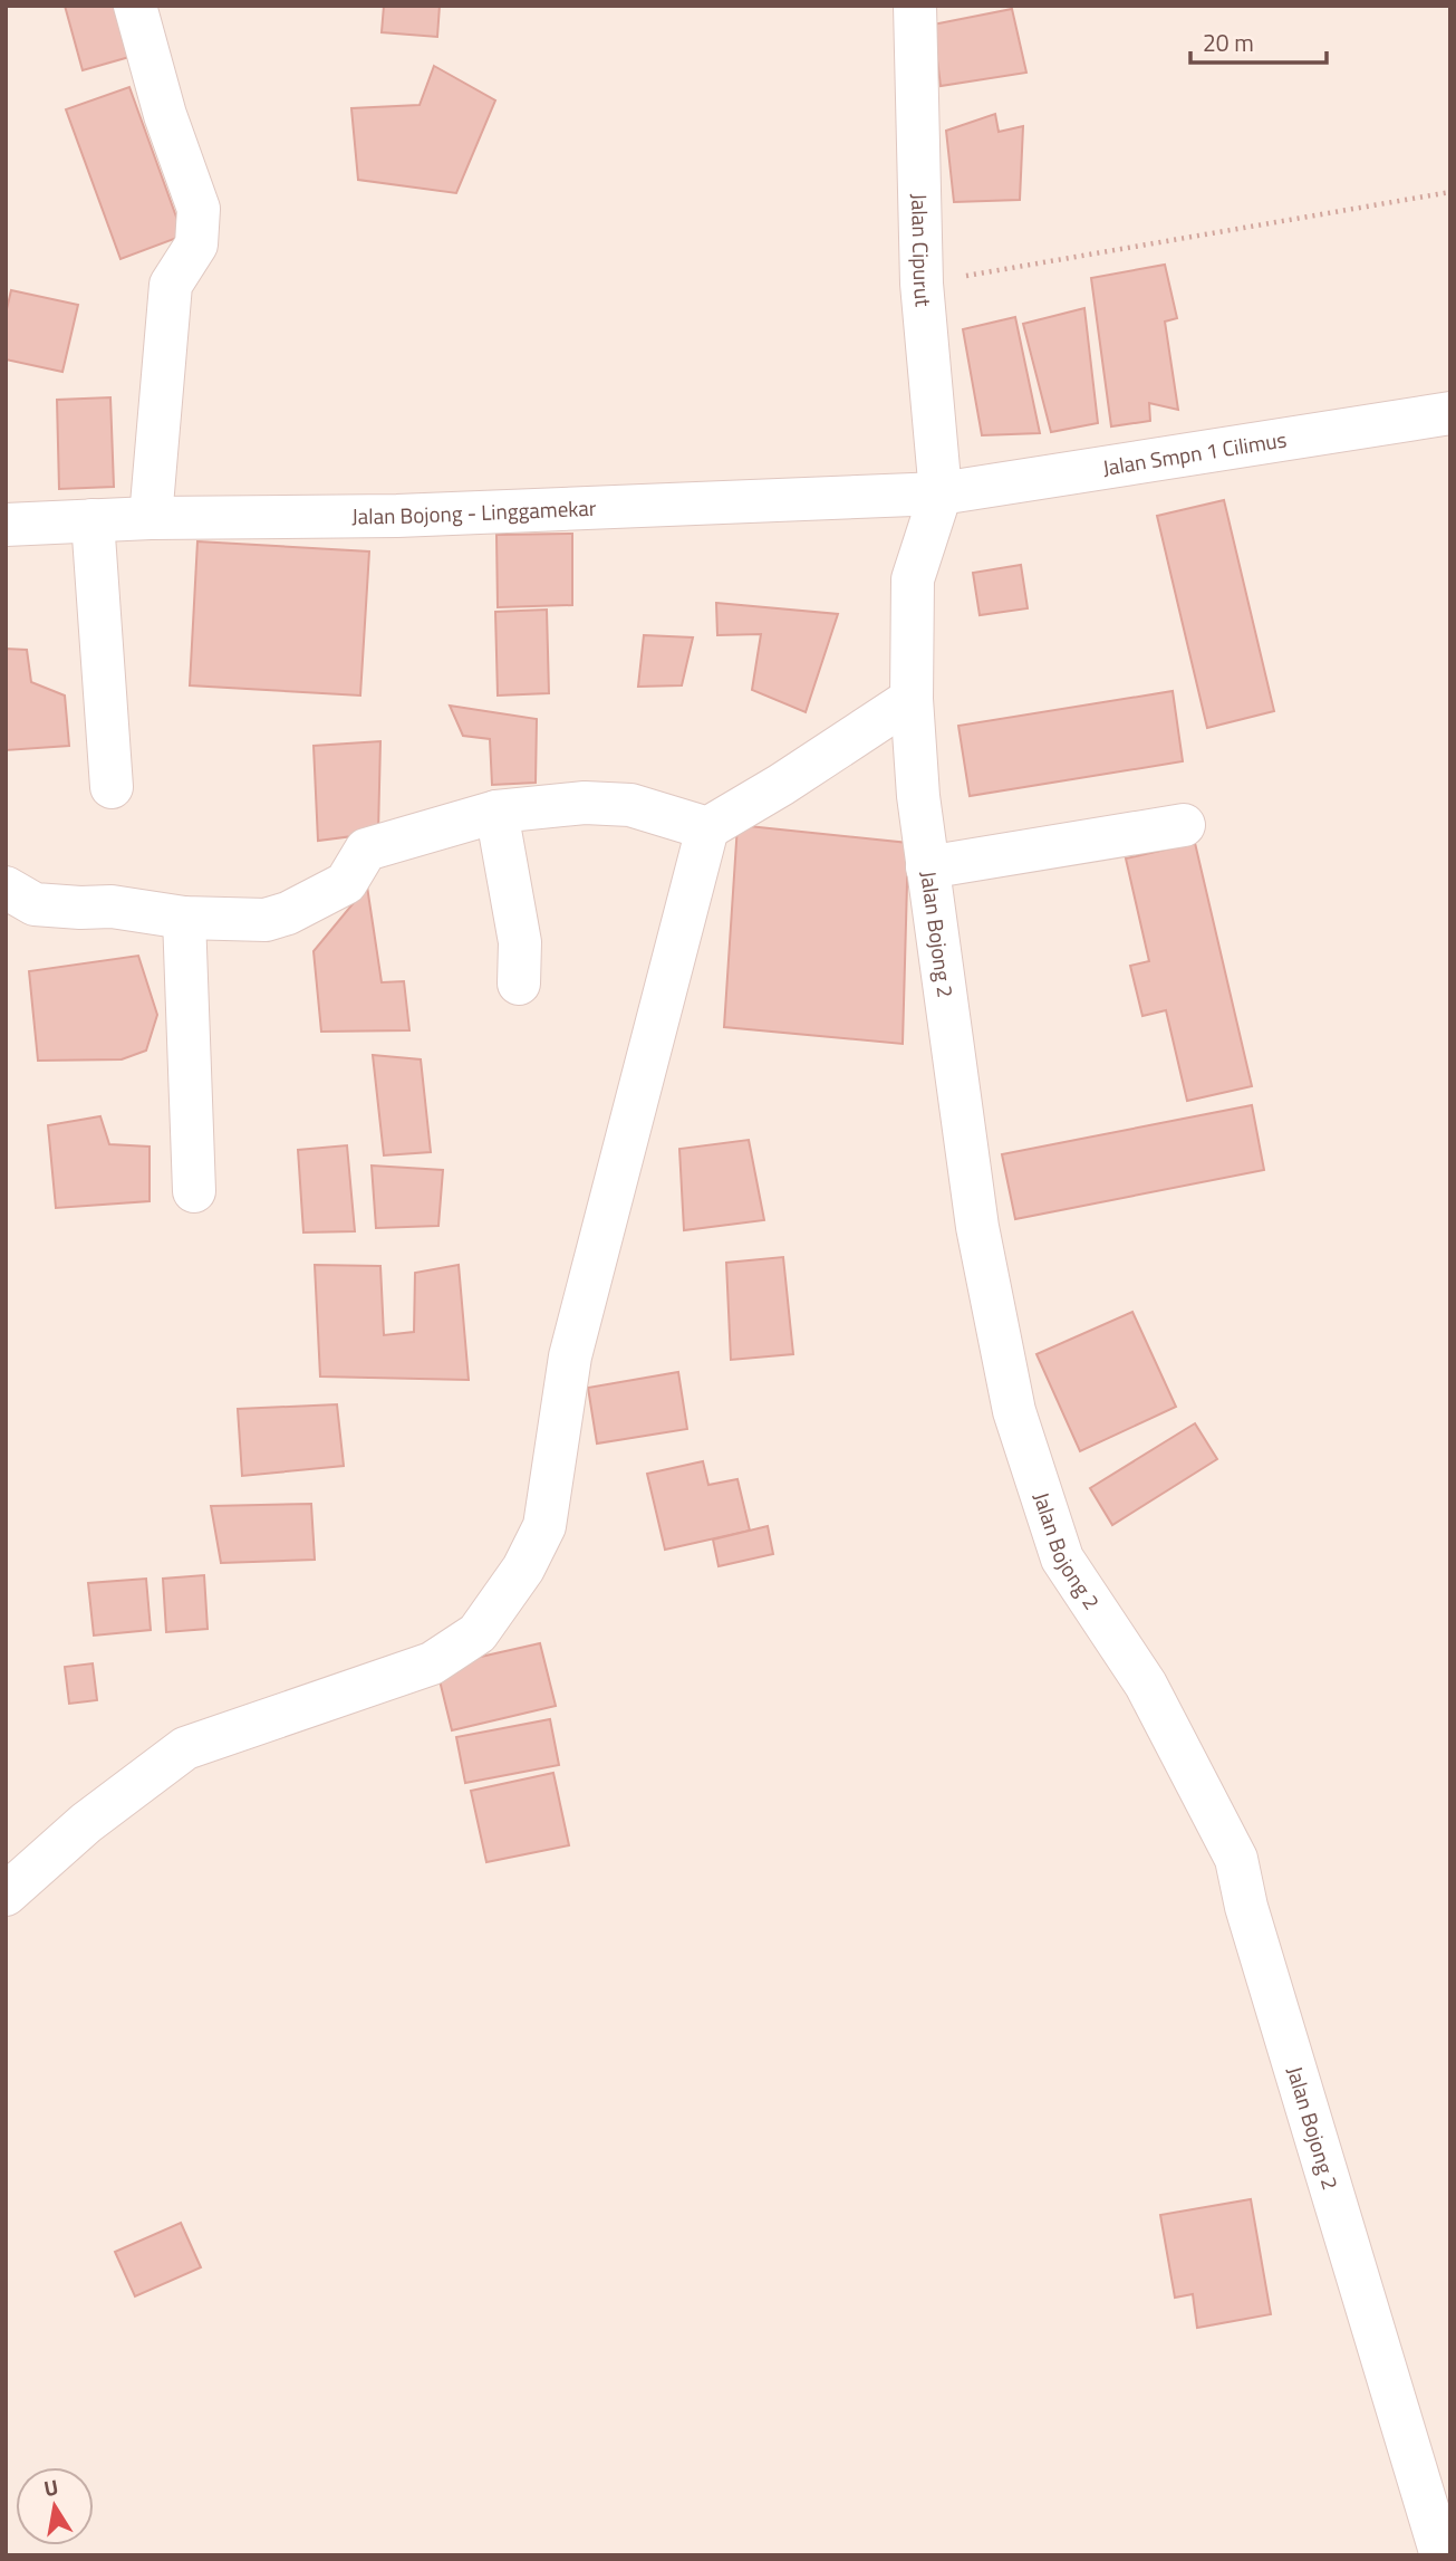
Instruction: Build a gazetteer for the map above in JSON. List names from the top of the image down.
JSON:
{
  "streets": {
    "street": [
      "Jalan Cipurut",
      "Jalan Smpn 1 Cilimus",
      "Jalan Bojong - Linggamekar",
      "Jalan Bojong 2"
    ]
  },
  "crossings": [
    ["Jalan Cipurut", "Jalan Smpn 1 Cilimus"],
    ["Jalan Cipurut", "Jalan Bojong - Linggamekar"],
    ["Jalan Cipurut", "Jalan Bojong 2"],
    ["Jalan Smpn 1 Cilimus", "Jalan Bojong - Linggamekar"],
    ["Jalan Smpn 1 Cilimus", "Jalan Bojong 2"],
    ["Jalan Bojong - Linggamekar", "Jalan Bojong 2"]
  ],
  "scale_bar": "20 m",
  "north": "top"
}
